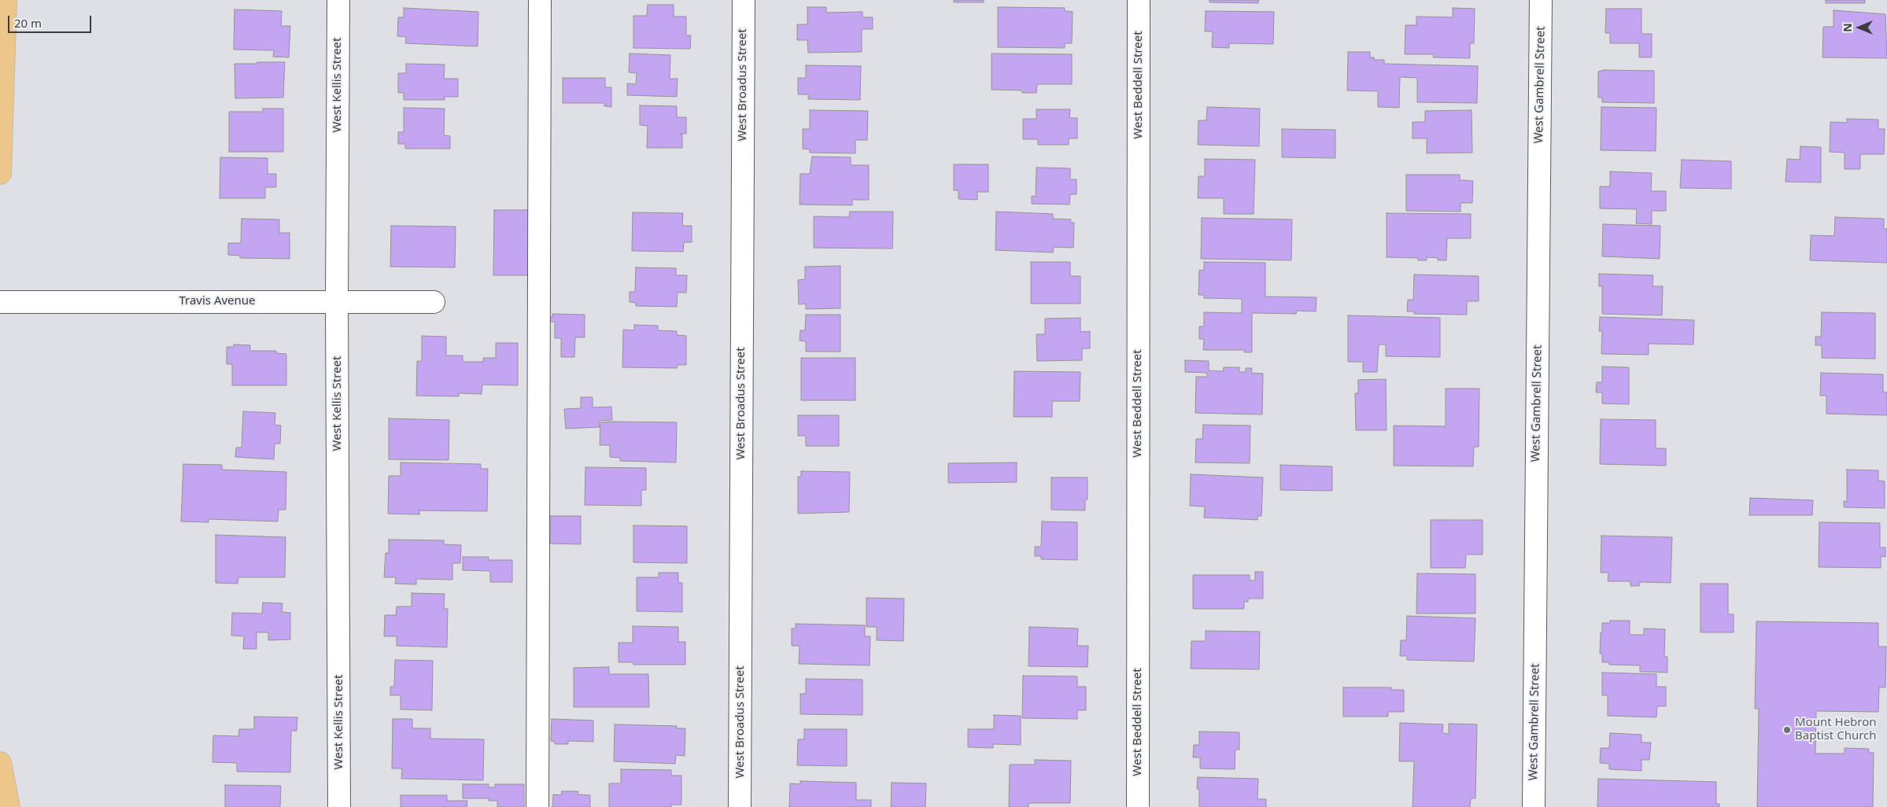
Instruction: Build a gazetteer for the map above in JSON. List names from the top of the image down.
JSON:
{
  "streets": {
    "street": [
      "West Kellis Street",
      "West Broadus Street",
      "West Beddell Street",
      "West Gambrell Street",
      "Travis Avenue"
    ]
  },
  "crossings": [
    ["West Kellis Street", "Travis Avenue"]
  ],
  "places": ["Mount Hebron Baptist Church"],
  "scale_bar": "20 m",
  "north": "left"
}
